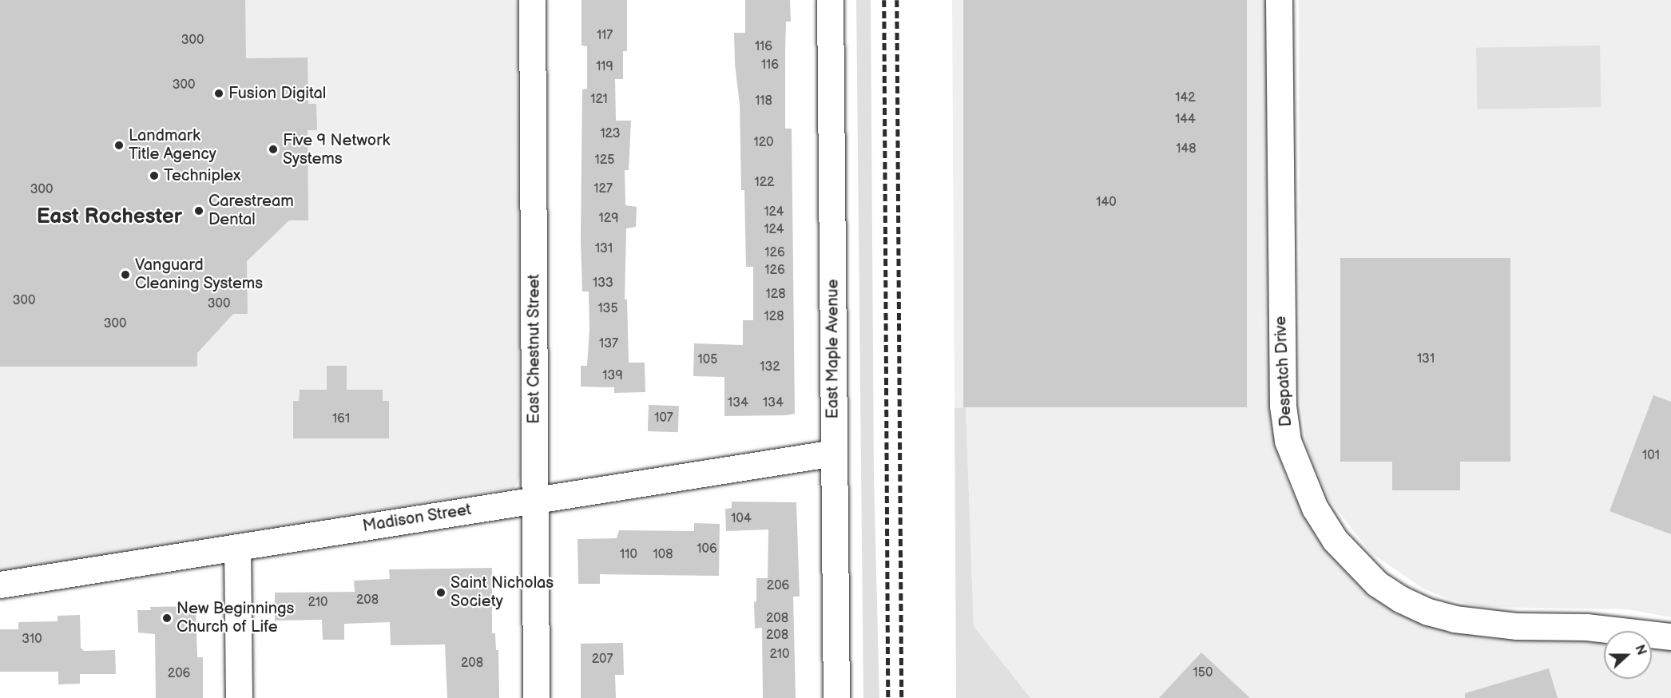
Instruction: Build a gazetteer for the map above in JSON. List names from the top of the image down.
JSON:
{
  "streets": {
    "street": [
      "East Chestnut Street",
      "East Maple Avenue",
      "Despatch Drive",
      "Madison Street"
    ]
  },
  "crossings": [
    ["East Chestnut Street", "Madison Street"],
    ["East Maple Avenue", "Madison Street"]
  ],
  "districts": ["East Rochester"],
  "places": [
    "Fusion Digital",
    "Landmark Title Agency",
    "Five 9 Network Systems",
    "Techniplex",
    "Carestream Dental",
    "Vanguard Cleaning Systems",
    "Saint Nicholas Society",
    "New Beginnings Church of Life"
  ],
  "house_numbers": [
    "117",
    "300",
    "116",
    "116",
    "119",
    "300",
    "142",
    "121",
    "118",
    "144",
    "123",
    "120",
    "148",
    "125",
    "122",
    "127",
    "300",
    "140",
    "124",
    "129",
    "124",
    "131",
    "126",
    "126",
    "133",
    "128",
    "300",
    "300",
    "135",
    "128",
    "300",
    "137",
    "131",
    "105",
    "132",
    "139",
    "134",
    "134",
    "107",
    "161",
    "101",
    "104",
    "106",
    "110",
    "108",
    "206",
    "208",
    "210",
    "208",
    "208",
    "310",
    "210",
    "207",
    "208",
    "150",
    "206"
  ],
  "north": "right"
}
